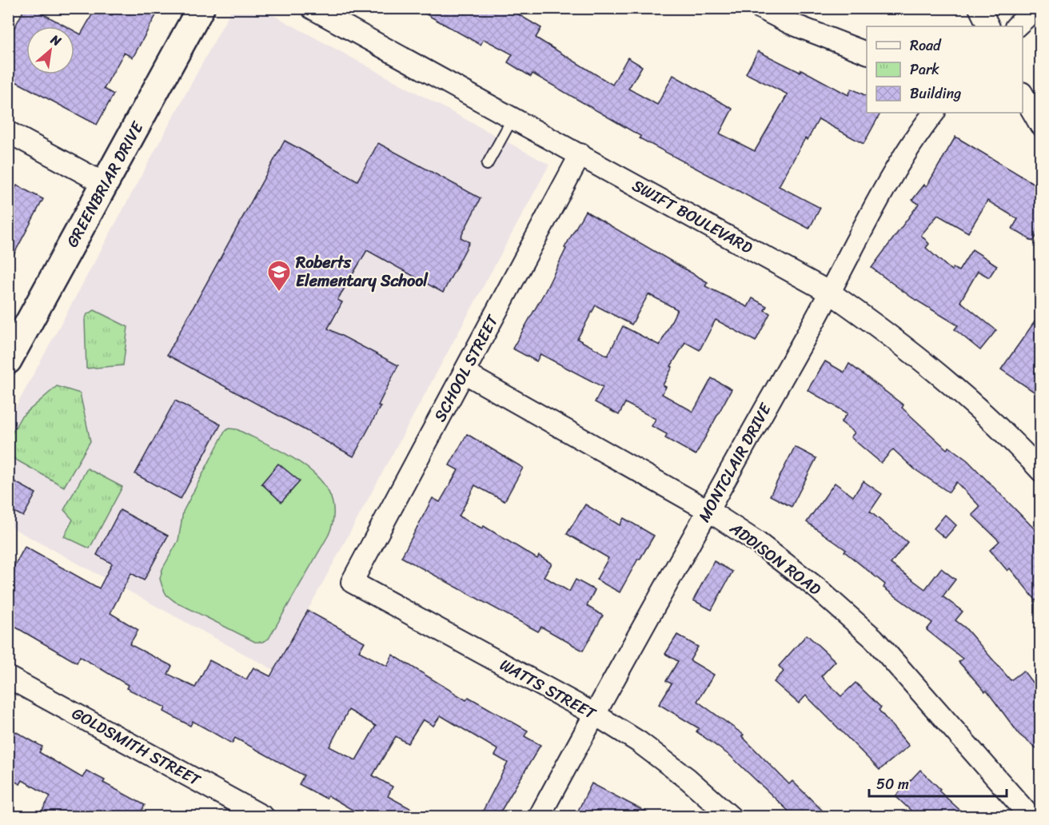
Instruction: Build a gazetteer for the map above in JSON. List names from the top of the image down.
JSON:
{
  "streets": {
    "main road": ["GREENBRIAR DRIVE"],
    "street": [
      "SWIFT BOULEVARD",
      "SCHOOL STREET",
      "MONTCLAIR DRIVE",
      "ADDISON ROAD",
      "WATTS STREET",
      "GOLDSMITH STREET"
    ]
  },
  "crossings": [
    ["SWIFT BOULEVARD", "SCHOOL STREET"],
    ["SWIFT BOULEVARD", "MONTCLAIR DRIVE"],
    ["SCHOOL STREET", "ADDISON ROAD"],
    ["SCHOOL STREET", "WATTS STREET"],
    ["MONTCLAIR DRIVE", "ADDISON ROAD"],
    ["MONTCLAIR DRIVE", "WATTS STREET"]
  ],
  "places": {
    "school or university": ["Roberts Elementary School"]
  },
  "legend": ["Road", "Park", "Building"],
  "scale_bar": "50 m",
  "north": "top right"
}
